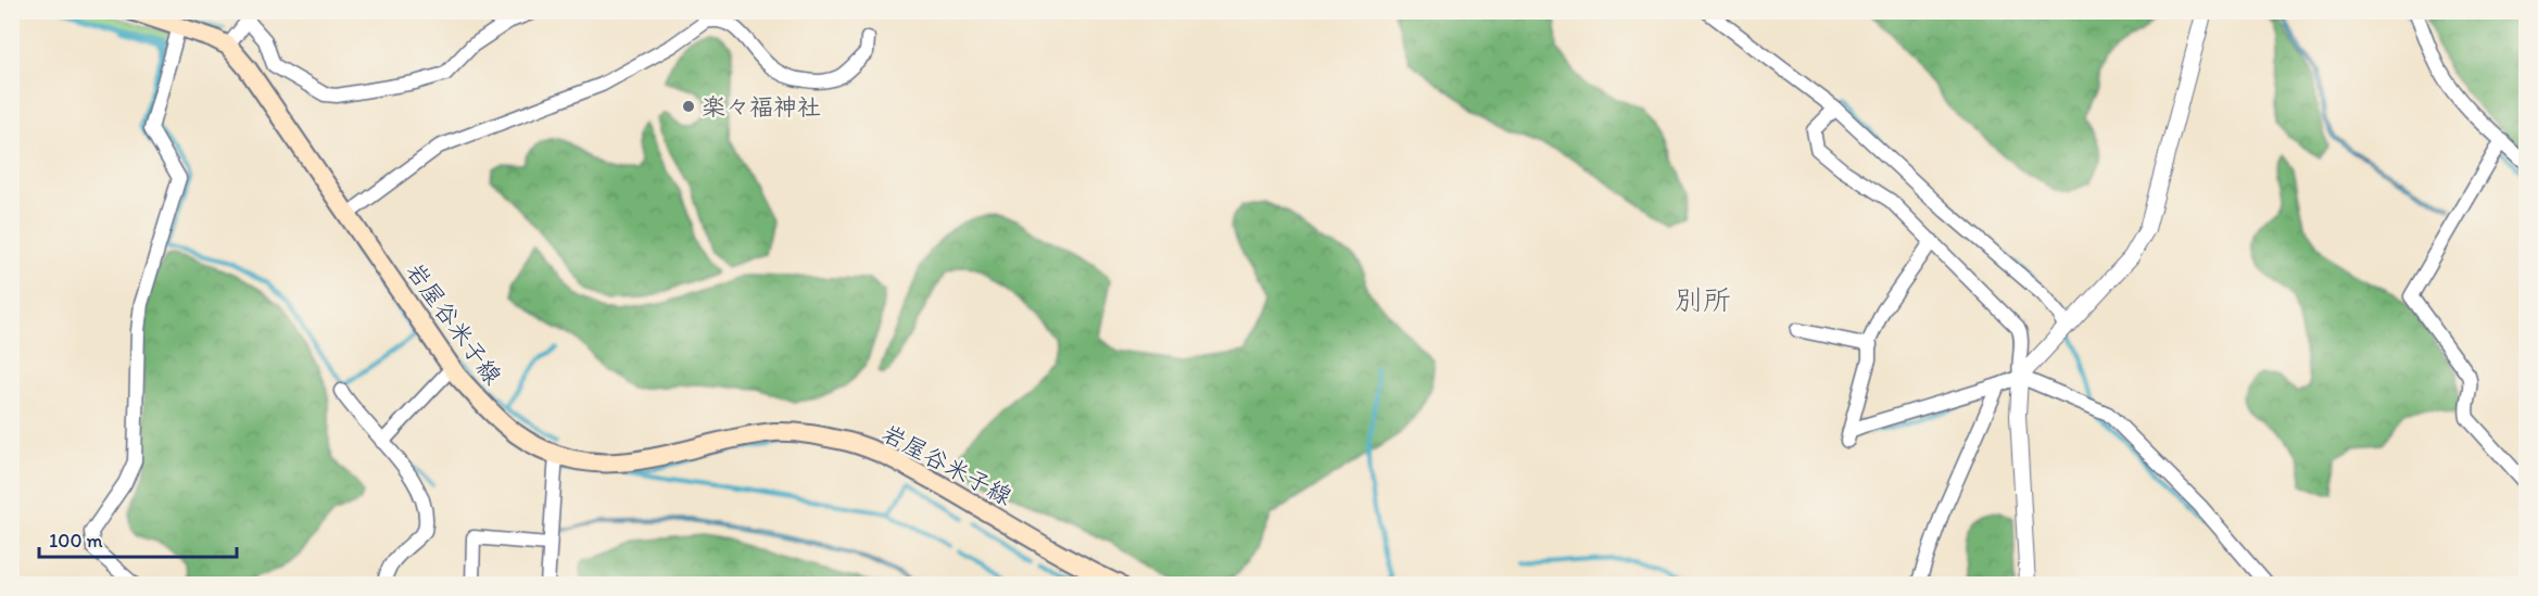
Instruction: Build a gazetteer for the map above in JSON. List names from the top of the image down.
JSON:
{
  "streets": {
    "main road": ["岩屋谷米子線"]
  },
  "districts": ["別所"],
  "places": ["楽々福神社"],
  "scale_bar": "100 m"
}
